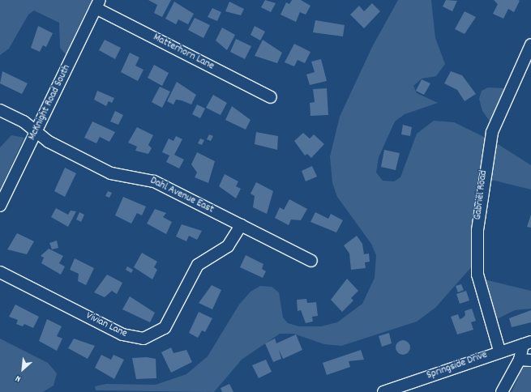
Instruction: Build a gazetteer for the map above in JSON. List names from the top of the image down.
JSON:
{
  "streets": {
    "street": [
      "Matterhorn Lane",
      "McKnight Road South",
      "Gabriel Road",
      "Dahl Avenue East",
      "Vivian Lane",
      "Springside Drive"
    ]
  },
  "crossings": [
    ["Matterhorn Lane", "McKnight Road South"],
    ["McKnight Road South", "Dahl Avenue East"],
    ["Gabriel Road", "Springside Drive"],
    ["Dahl Avenue East", "Vivian Lane"]
  ],
  "north": "bottom left"
}
